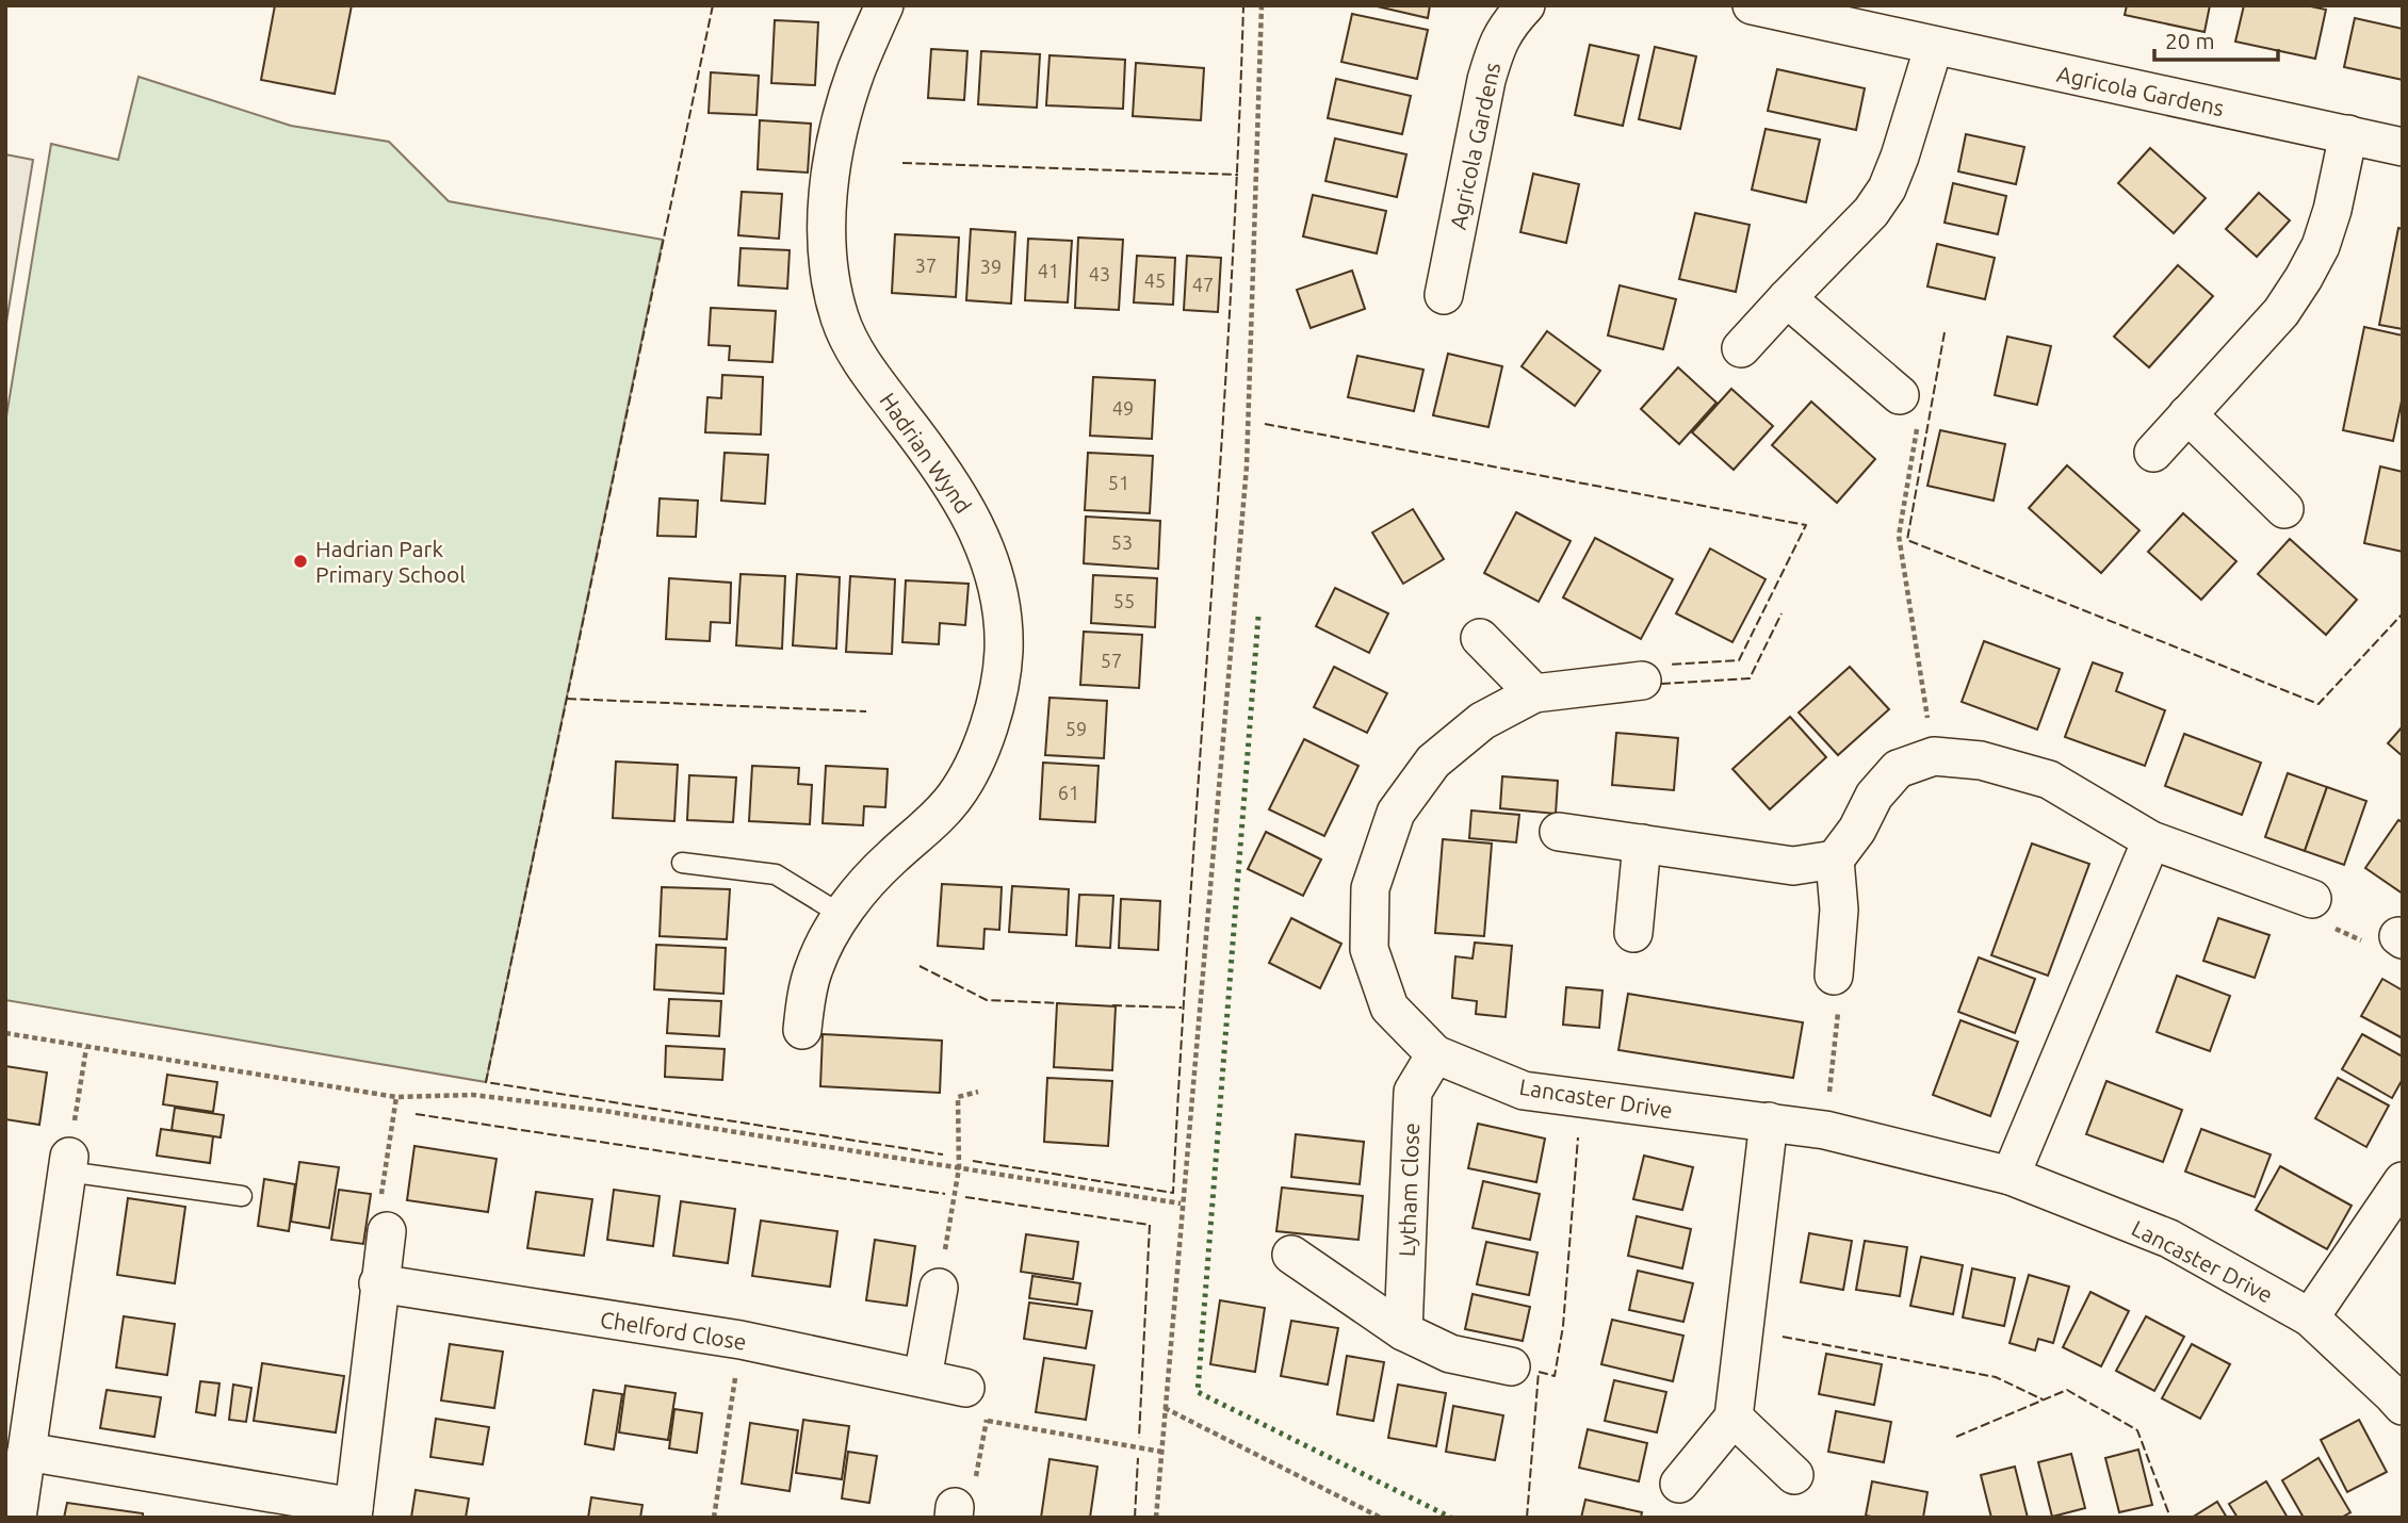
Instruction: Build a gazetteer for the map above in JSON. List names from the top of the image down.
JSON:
{
  "streets": {
    "street": [
      "Agricola Gardens",
      "Hadrian Wynd",
      "Lancaster Drive",
      "Lytham Close",
      "Chelford Close"
    ]
  },
  "crossings": [
    ["Lancaster Drive", "Lytham Close"]
  ],
  "places": ["Hadrian Park Primary School"],
  "house_numbers": [
    "37",
    "39",
    "41",
    "43",
    "45",
    "47",
    "49",
    "51",
    "53",
    "55",
    "57",
    "59",
    "61"
  ],
  "scale_bar": "20 m"
}
